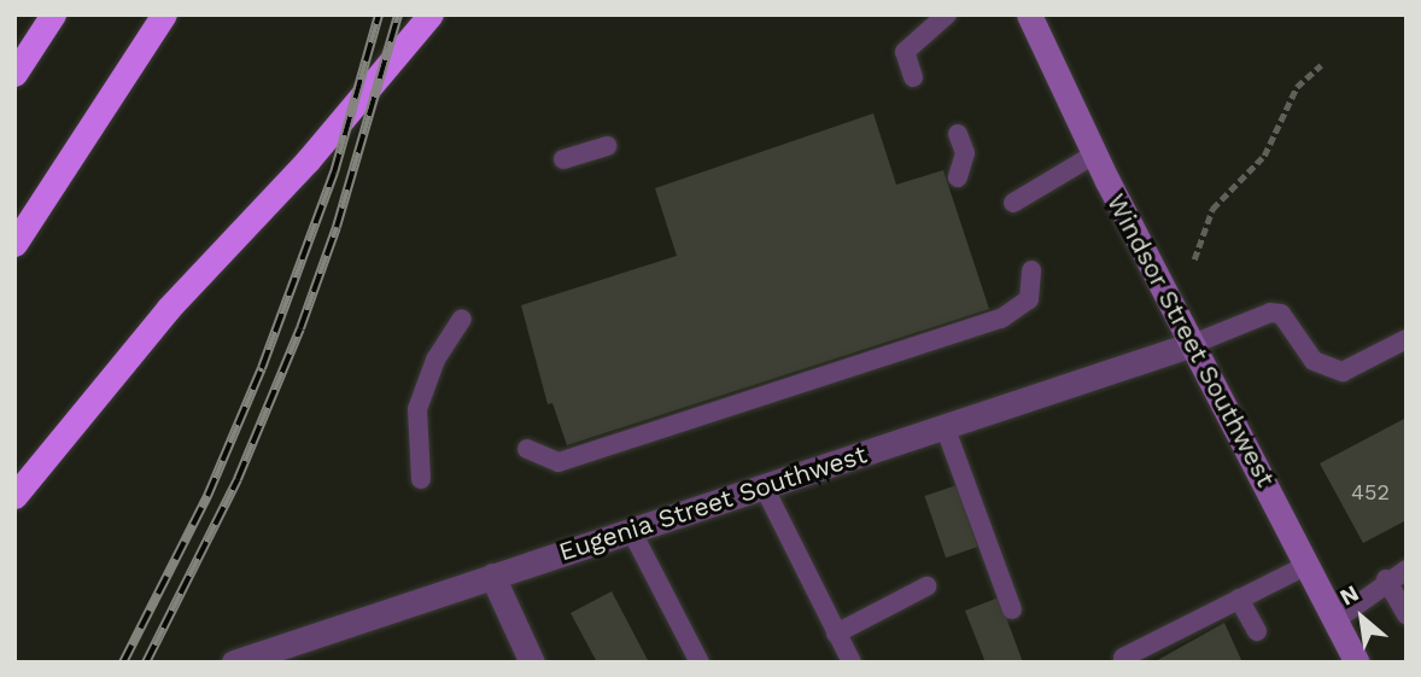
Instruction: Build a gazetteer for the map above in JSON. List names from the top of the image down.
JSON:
{
  "streets": {
    "street": ["Windsor Street Southwest", "Eugenia Street Southwest"]
  },
  "crossings": [
    ["Windsor Street Southwest", "Eugenia Street Southwest"]
  ],
  "house_numbers": ["452"],
  "north": "top left"
}
